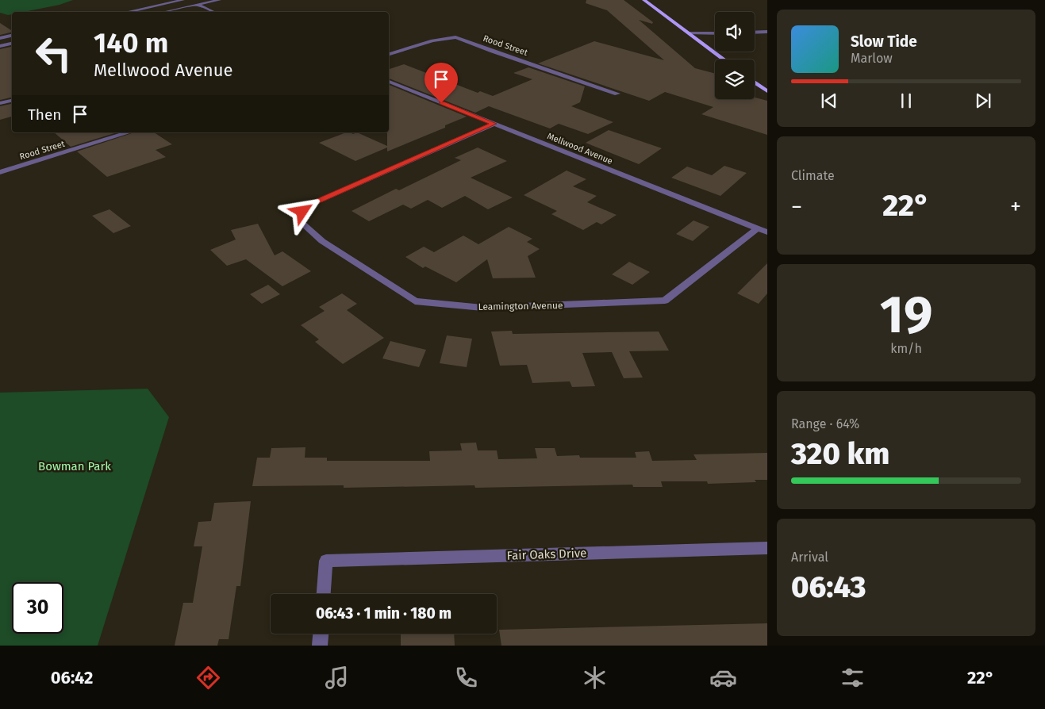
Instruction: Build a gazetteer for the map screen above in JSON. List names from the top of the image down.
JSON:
{
  "streets": {
    "street": [
      "Rood Street",
      "Mellwood Avenue",
      "Leamington Avenue",
      "Fair Oaks Drive"
    ]
  },
  "crossings": [
    ["Mellwood Avenue", "Leamington Avenue"]
  ],
  "parks": ["Bowman Park"],
  "page": {
    "turn": ["140 m", "Mellwood Avenue"],
    "song": ["Slow Tide", "Marlow"],
    "then": "Then",
    "tile": [
      "Climate",
      ["19", "km/h"],
      ["Range · 64%", "320 km"],
      ["Arrival", "06:43"]
    ],
    "heat": ["−", "22°", "+"],
    "limit": "30",
    "trip": "06:43 · 1 min · 180 m",
    "tabs": ["06:42", "22°"]
  }
}
